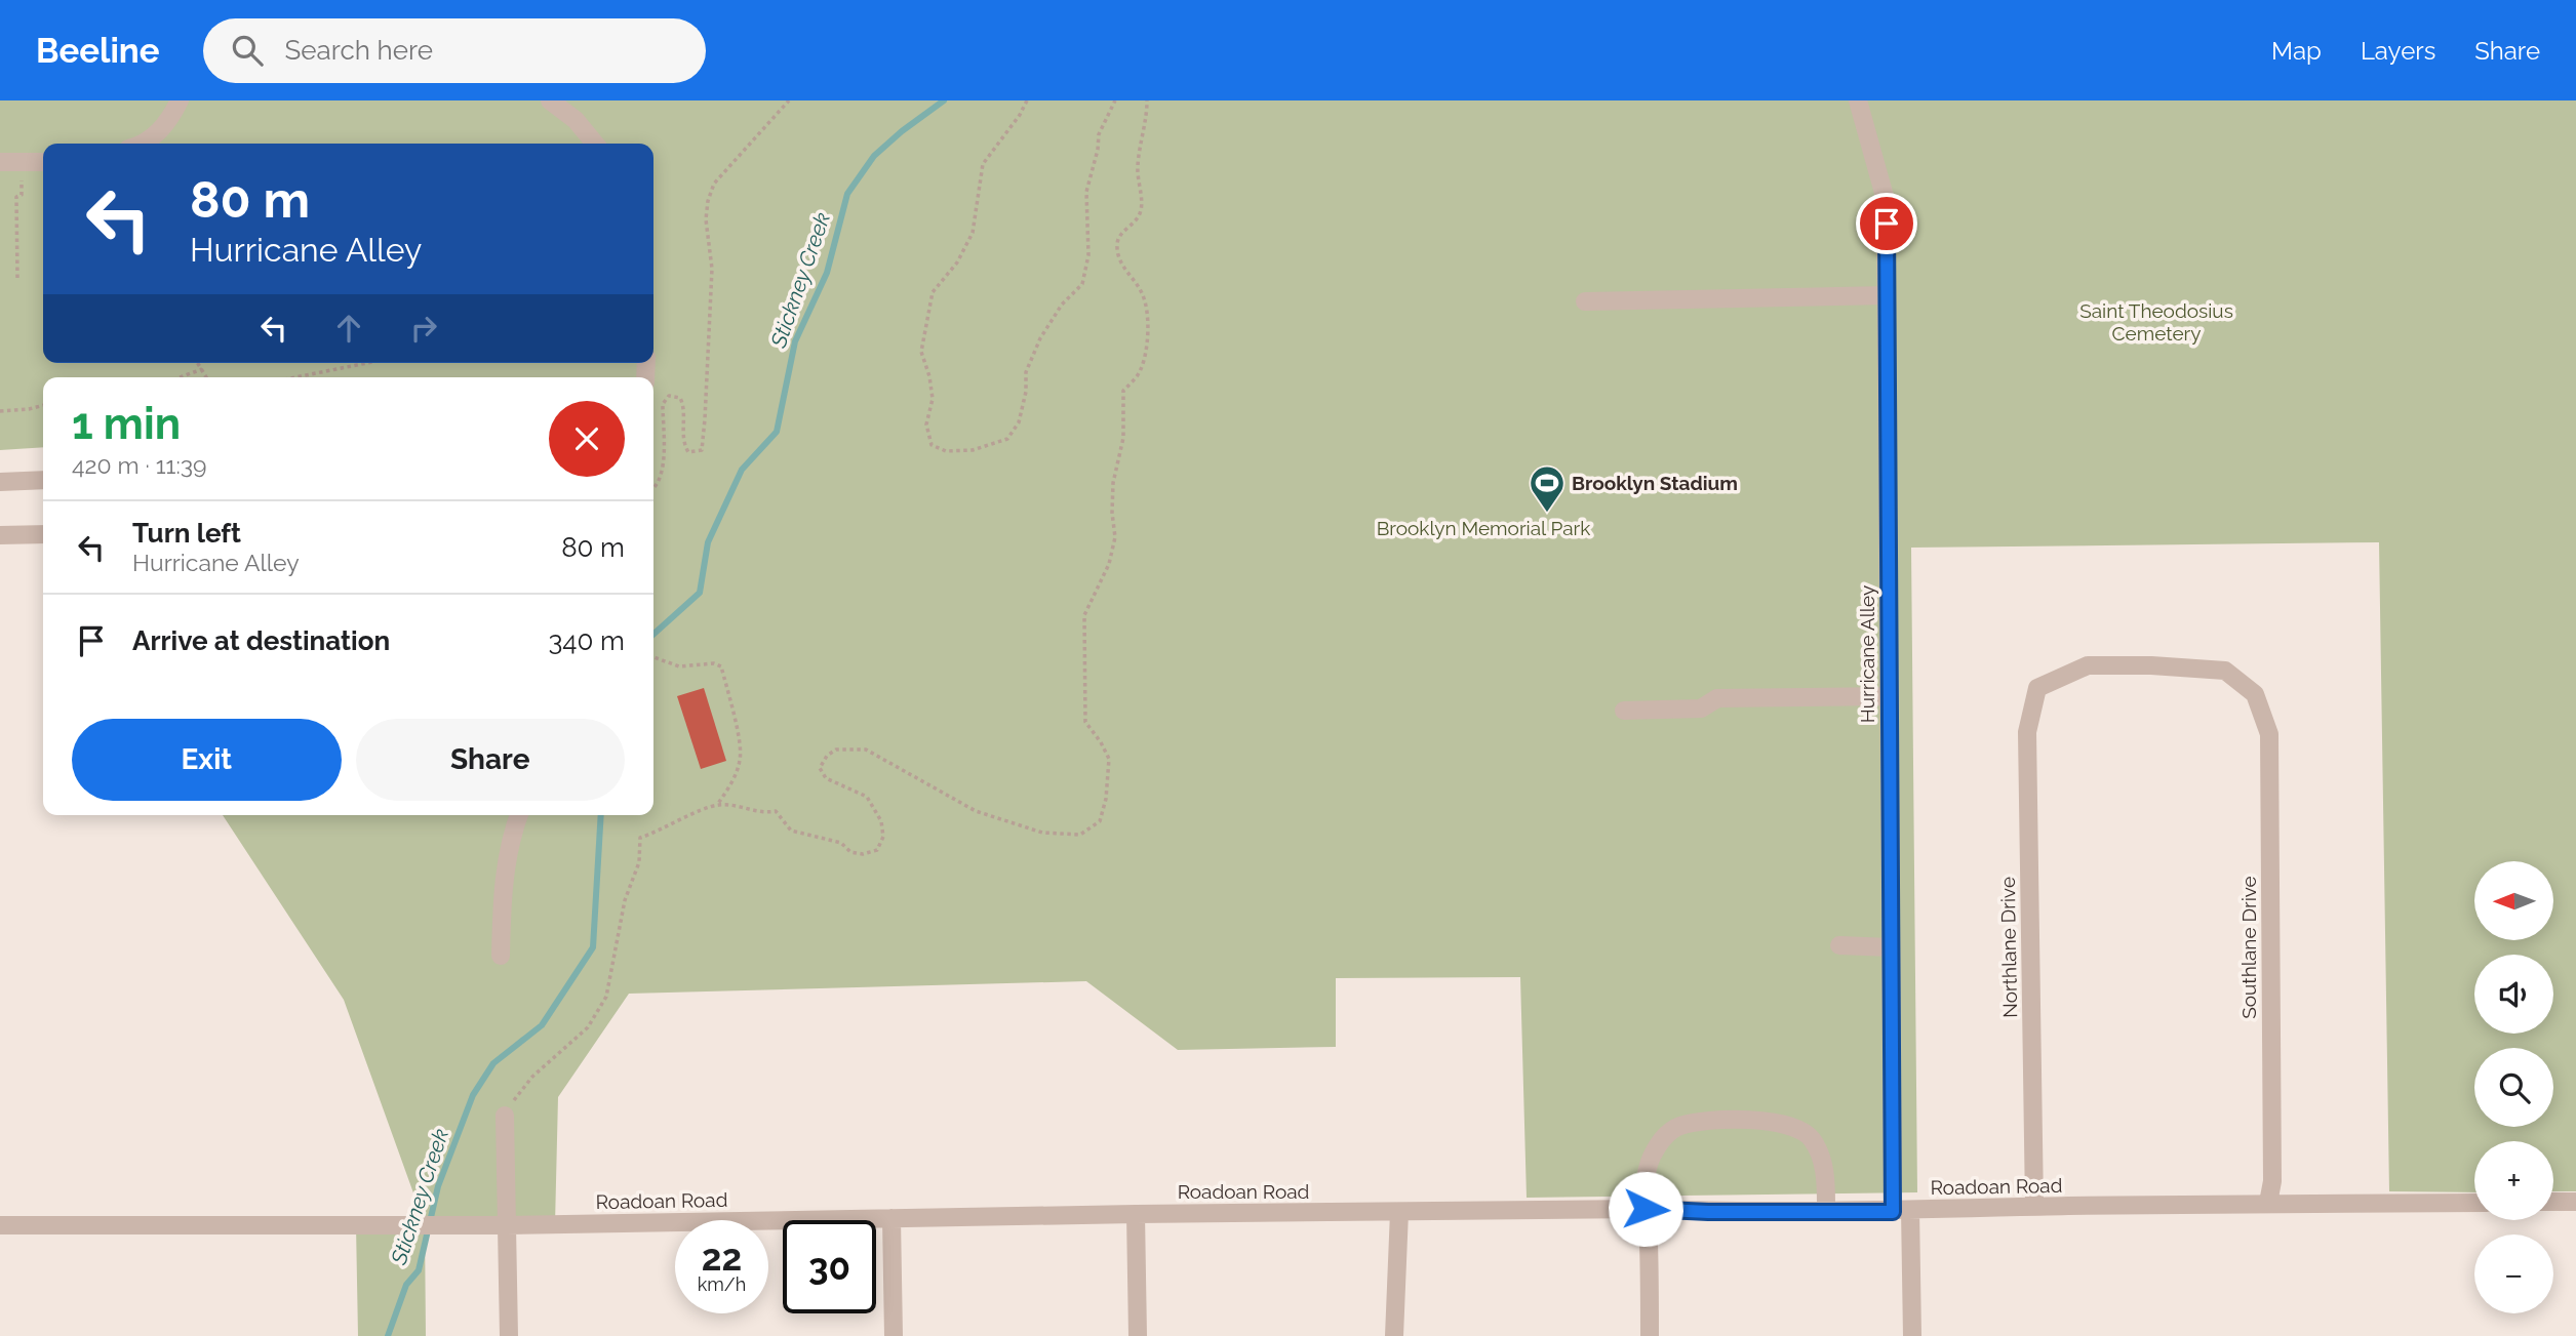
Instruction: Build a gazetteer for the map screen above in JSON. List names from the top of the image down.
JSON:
{
  "streets": {
    "street": [
      "Hurricane Alley",
      "Northlane Drive",
      "Southlane Drive",
      "Roadoan Road"
    ]
  },
  "crossings": [
    ["Hurricane Alley", "Roadoan Road"],
    ["Northlane Drive", "Southlane Drive"],
    ["Northlane Drive", "Roadoan Road"],
    ["Southlane Drive", "Roadoan Road"]
  ],
  "water": ["Stickney Creek"],
  "parks": ["Saint Theodosius Cemetery", "Brooklyn Memorial Park"],
  "places": {
    "sports": ["Brooklyn Stadium"]
  },
  "north": "left",
  "page": {
    "header": "Beeline",
    "search": "Search here",
    "nav": ["Map", "Layers", "Share"],
    "turn": ["80 m", "Hurricane Alley"],
    "heading": ["1 min", "420 m · 11:39"],
    "list": [
      {
        "name": "Turn left",
        "note": "Hurricane Alley",
        "value": "80 m"
      },
      {
        "name": "Arrive at destination",
        "value": "340 m"
      }
    ],
    "buttons": ["Exit", "Share"],
    "map_buttons": ["+", "−"],
    "speed": "22 km/h",
    "limit": "30"
  }
}
